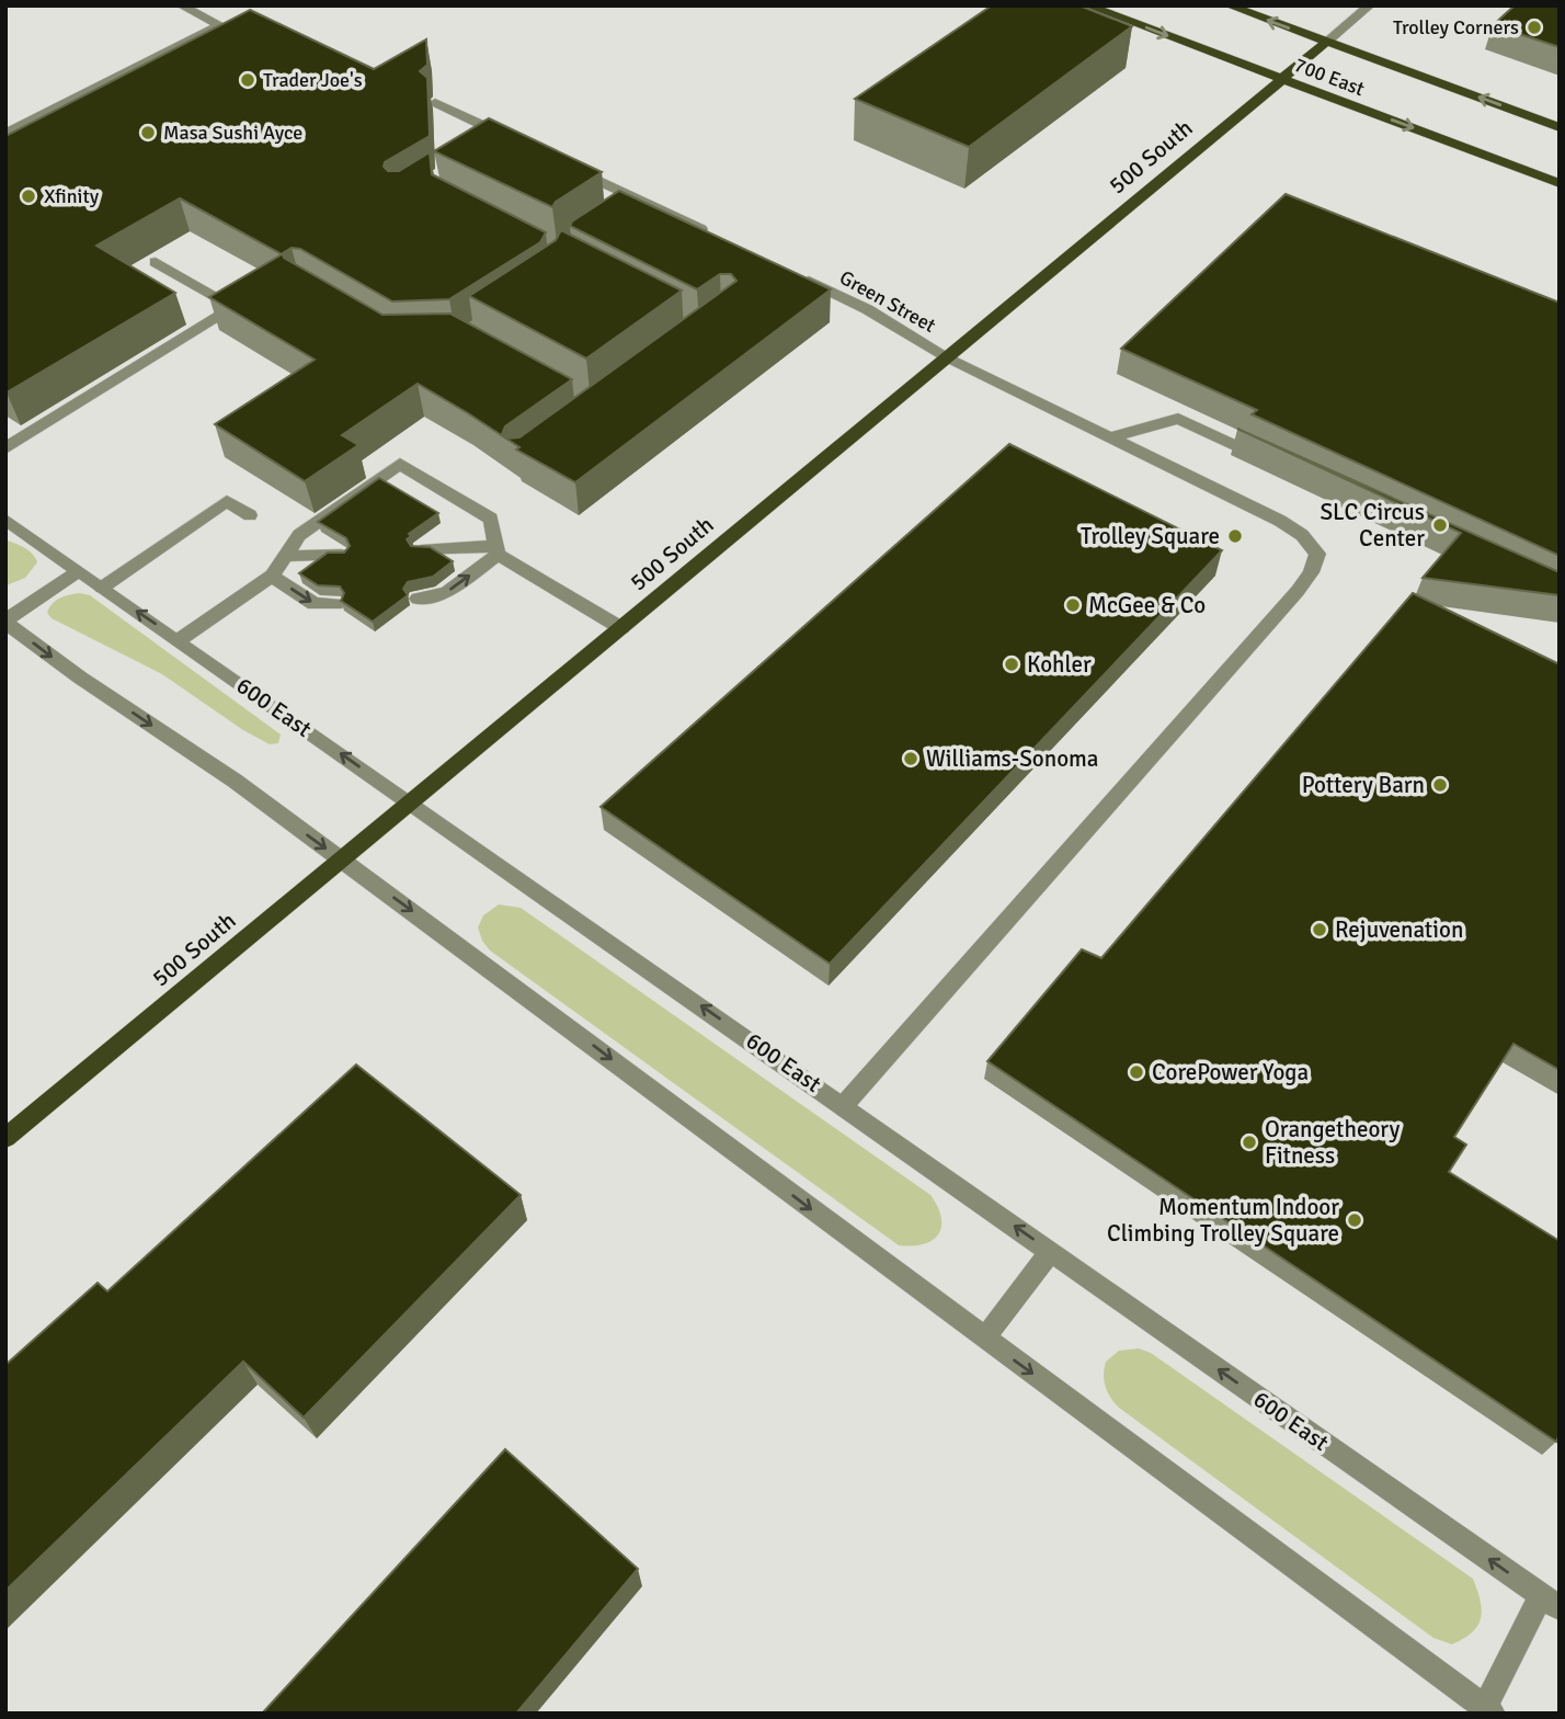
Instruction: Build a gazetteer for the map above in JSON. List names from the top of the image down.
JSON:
{
  "streets": {
    "main road": ["700 East", "500 South"],
    "street": ["Green Street", "600 East"]
  },
  "crossings": [
    ["700 East", "500 South"],
    ["500 South", "Green Street"],
    ["500 South", "600 East"],
    ["Green Street", "600 East"]
  ],
  "places": [
    "Trolley Corners",
    "Trader Joe's",
    "Masa Sushi Ayce",
    "Xfinity",
    "SLC Circus Center",
    "Trolley Square",
    "McGee & Co",
    "Kohler",
    "Williams-Sonoma",
    "Pottery Barn",
    "Rejuvenation",
    "CorePower Yoga",
    "Orangetheory Fitness",
    "Momentum Indoor Climbing Trolley Square"
  ]
}
